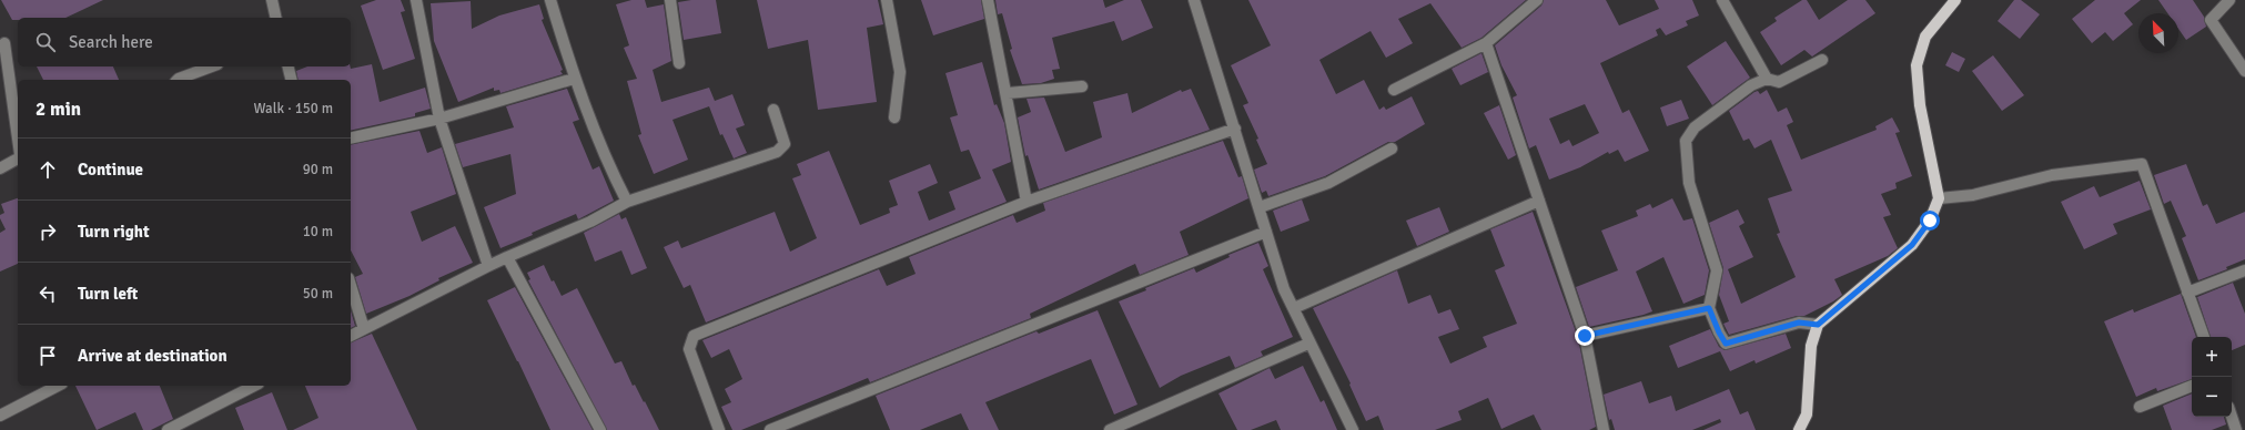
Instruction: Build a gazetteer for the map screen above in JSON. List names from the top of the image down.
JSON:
{
  "north": "top left",
  "page": {
    "search": "Search here",
    "heading": ["2 min", "Walk · 150 m"],
    "list": [
      ["Continue", "90 m"],
      ["Turn right", "10 m"],
      ["Turn left", "50 m"],
      "Arrive at destination"
    ],
    "map_buttons": ["+", "−"]
  }
}
